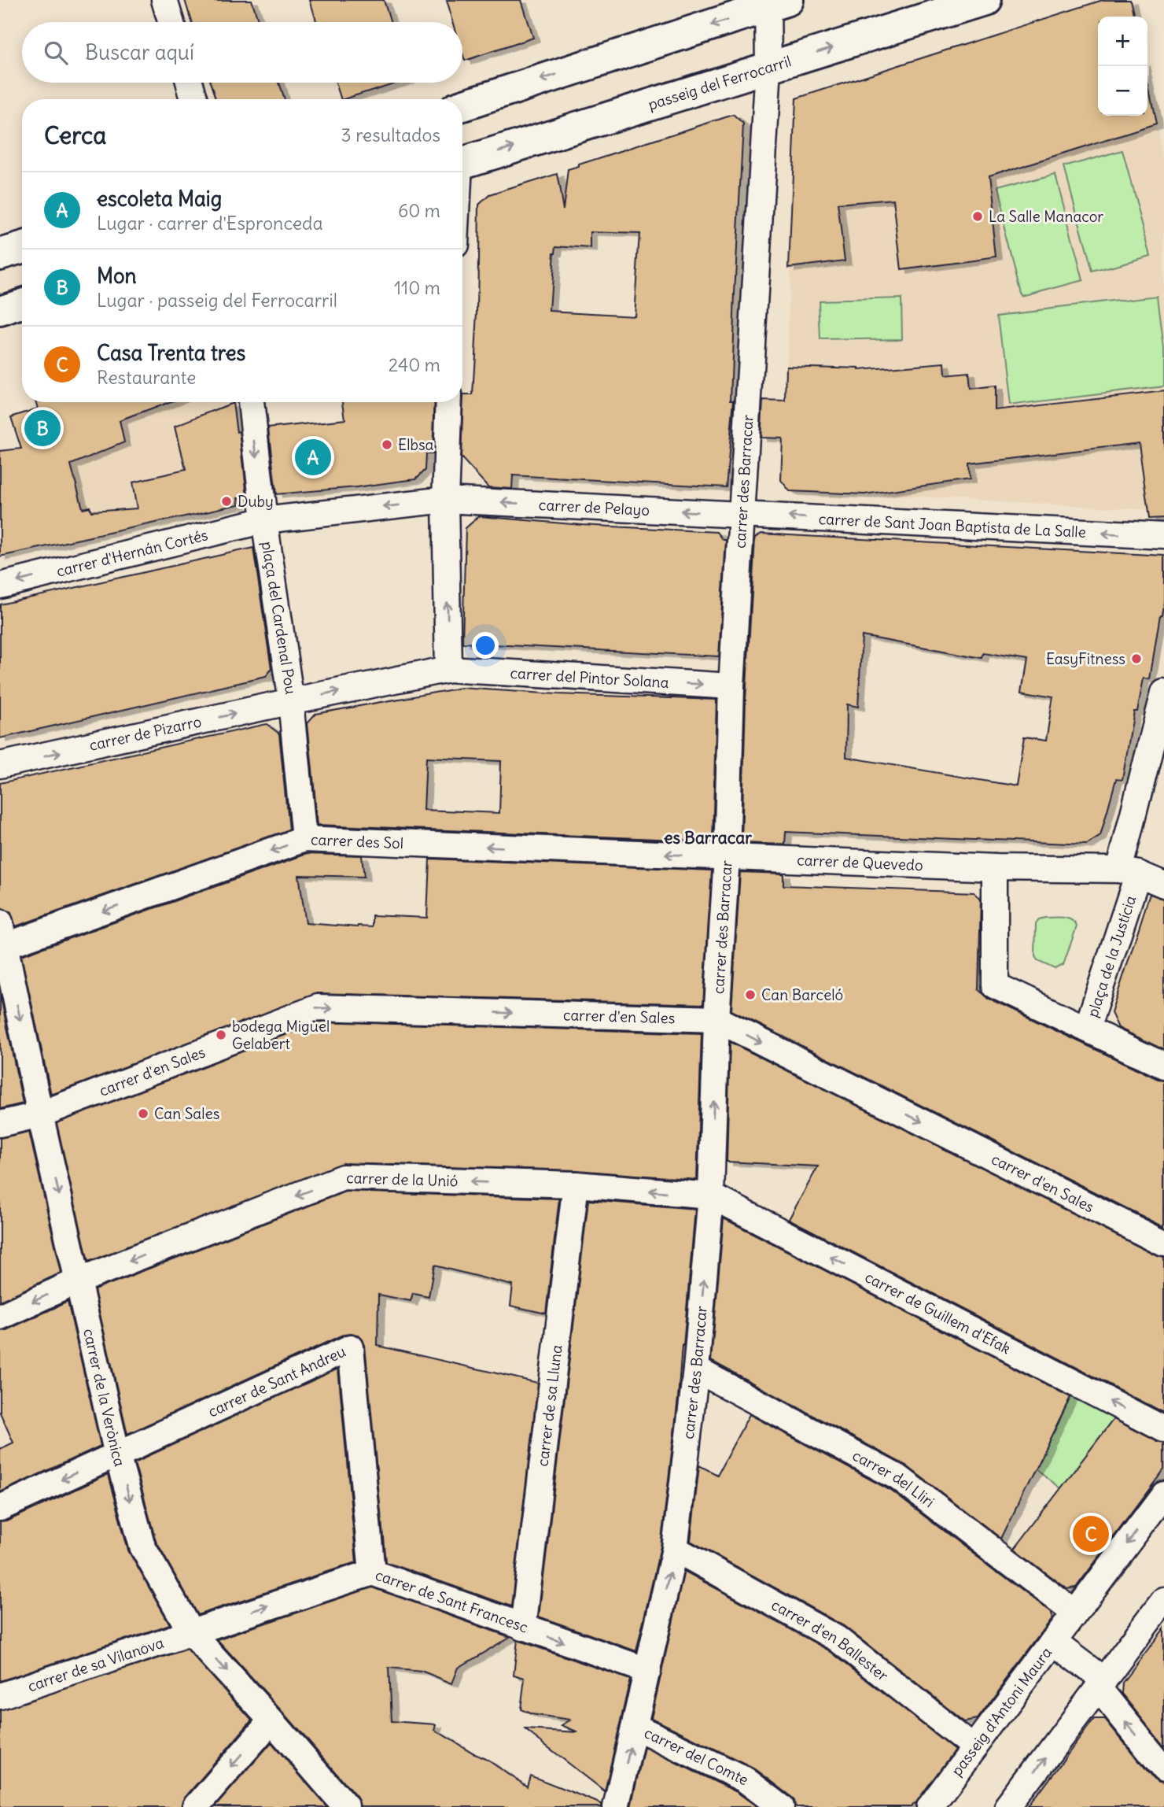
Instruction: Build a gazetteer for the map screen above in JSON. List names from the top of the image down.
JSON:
{
  "streets": {
    "main road": ["passeig del Ferrocarril"],
    "street": [
      "carrer des Barracar",
      "carrer de Pelayo",
      "carrer de Sant Joan Baptista de La Salle",
      "carrer d'Hernán Cortés",
      "plaça del Cardenal Pou",
      "carrer del Pintor Solana",
      "carrer de Pizarro",
      "carrer des Sol",
      "carrer de Quevedo",
      "plaça de la Justícia",
      "carrer d'en Sales",
      "carrer de la Unió",
      "carrer de Guillem d'Efak",
      "carrer de Sant Andreu",
      "carrer de la Verònica",
      "carrer de sa Lluna",
      "carrer del Lliri",
      "carrer de Sant Francesc",
      "carrer d'en Ballester",
      "carrer de sa Vilanova",
      "passeig d'Antoni Maura",
      "carrer del Comte"
    ]
  },
  "crossings": [
    ["passeig del Ferrocarril", "carrer des Barracar"],
    ["carrer des Barracar", "carrer de Pelayo"],
    ["carrer des Barracar", "carrer de Sant Joan Baptista de La Salle"],
    ["carrer des Barracar", "carrer del Pintor Solana"],
    ["carrer des Barracar", "carrer des Sol"],
    ["carrer des Barracar", "carrer de Quevedo"],
    ["carrer des Barracar", "carrer d'en Sales"],
    ["carrer des Barracar", "carrer de la Unió"],
    ["carrer des Barracar", "carrer de Guillem d'Efak"],
    ["carrer des Barracar", "carrer del Lliri"],
    ["carrer des Barracar", "carrer de Sant Francesc"],
    ["carrer des Barracar", "carrer d'en Ballester"],
    ["carrer des Barracar", "carrer del Comte"],
    ["carrer de Pelayo", "carrer de Sant Joan Baptista de La Salle"],
    ["carrer de Pelayo", "plaça del Cardenal Pou"],
    ["carrer d'Hernán Cortés", "plaça del Cardenal Pou"],
    ["plaça del Cardenal Pou", "carrer del Pintor Solana"],
    ["plaça del Cardenal Pou", "carrer de Pizarro"],
    ["carrer des Sol", "carrer de Quevedo"],
    ["carrer des Sol", "carrer de la Verònica"],
    ["carrer de Quevedo", "plaça de la Justícia"],
    ["carrer d'en Sales", "carrer de la Verònica"],
    ["carrer de la Unió", "carrer de Guillem d'Efak"],
    ["carrer de la Unió", "carrer de la Verònica"],
    ["carrer de la Unió", "carrer de sa Lluna"],
    ["carrer de Sant Andreu", "carrer de la Verònica"],
    ["carrer de Sant Andreu", "carrer de Sant Francesc"],
    ["carrer de la Verònica", "carrer de Sant Francesc"],
    ["carrer de la Verònica", "carrer de sa Vilanova"],
    ["carrer de sa Lluna", "carrer de Sant Francesc"],
    ["carrer del Lliri", "passeig d'Antoni Maura"],
    ["carrer de Sant Francesc", "carrer de sa Vilanova"],
    ["carrer d'en Ballester", "passeig d'Antoni Maura"]
  ],
  "one_way": [
    "carrer de Pelayo",
    "carrer de Sant Joan Baptista de La Salle",
    "carrer d'Hernán Cortés",
    "carrer del Pintor Solana",
    "carrer de Pizarro",
    "carrer des Sol",
    "carrer d'en Sales",
    "carrer de la Unió",
    "carrer de Guillem d'Efak",
    "carrer de la Verònica",
    "carrer de Sant Francesc"
  ],
  "districts": ["es Barracar"],
  "places": [
    "La Salle Manacor",
    "Elbsa",
    "Duby",
    "EasyFitness",
    "Can Barceló",
    "bodega Miguel Gelabert",
    "Can Sales"
  ],
  "page": {
    "map_buttons": ["+", "−"],
    "search": "Buscar aquí",
    "heading": ["Cerca", "3 resultados"],
    "list": [
      {
        "mark": "A",
        "name": "escoleta Maig",
        "note": "Lugar · carrer d'Espronceda",
        "value": "60 m"
      },
      {
        "mark": "B",
        "name": "Mon",
        "note": "Lugar · passeig del Ferrocarril",
        "value": "110 m"
      },
      {
        "mark": "C",
        "name": "Casa Trenta tres",
        "note": "Restaurante",
        "value": "240 m"
      }
    ],
    "pins": ["B", "A", "C"]
  }
}
